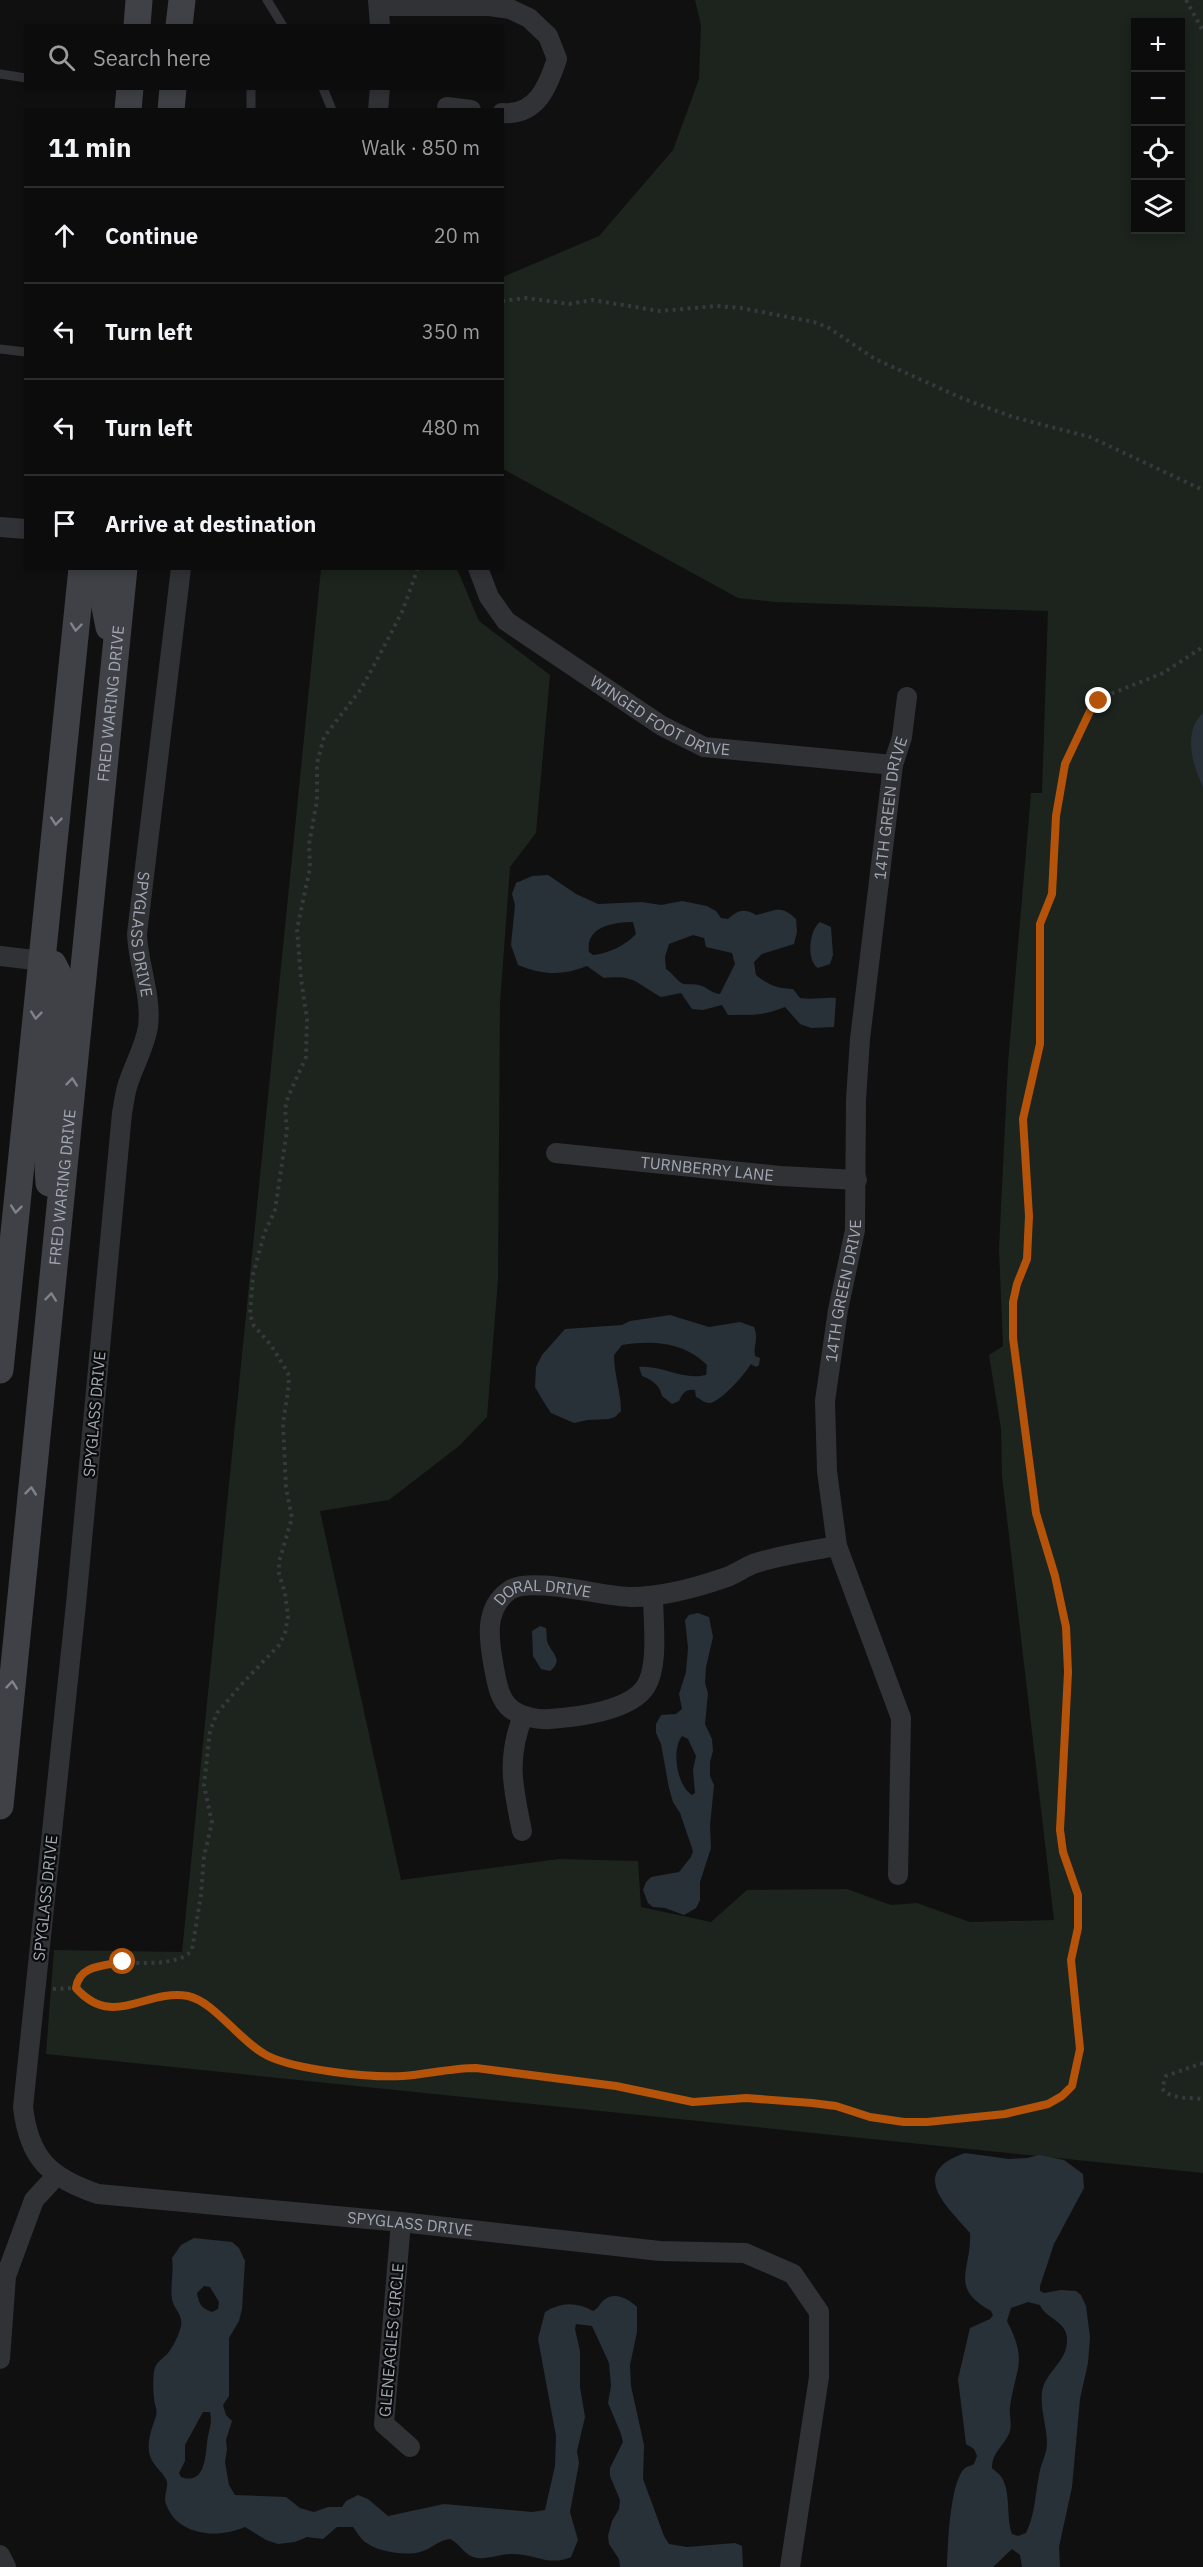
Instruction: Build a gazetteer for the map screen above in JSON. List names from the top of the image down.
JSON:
{
  "streets": {
    "main road": ["FRED WARING DRIVE"],
    "street": [
      "WINGED FOOT DRIVE",
      "14TH GREEN DRIVE",
      "SPYGLASS DRIVE",
      "TURNBERRY LANE",
      "DORAL DRIVE",
      "GLENEAGLES CIRCLE"
    ]
  },
  "crossings": [
    ["WINGED FOOT DRIVE", "14TH GREEN DRIVE"],
    ["14TH GREEN DRIVE", "TURNBERRY LANE"],
    ["14TH GREEN DRIVE", "DORAL DRIVE"],
    ["SPYGLASS DRIVE", "GLENEAGLES CIRCLE"]
  ],
  "page": {
    "map_buttons": ["+", "−"],
    "search": "Search here",
    "heading": ["11 min", "Walk · 850 m"],
    "list": [
      ["Continue", "20 m"],
      ["Turn left", "350 m"],
      ["Turn left", "480 m"],
      "Arrive at destination"
    ]
  }
}
